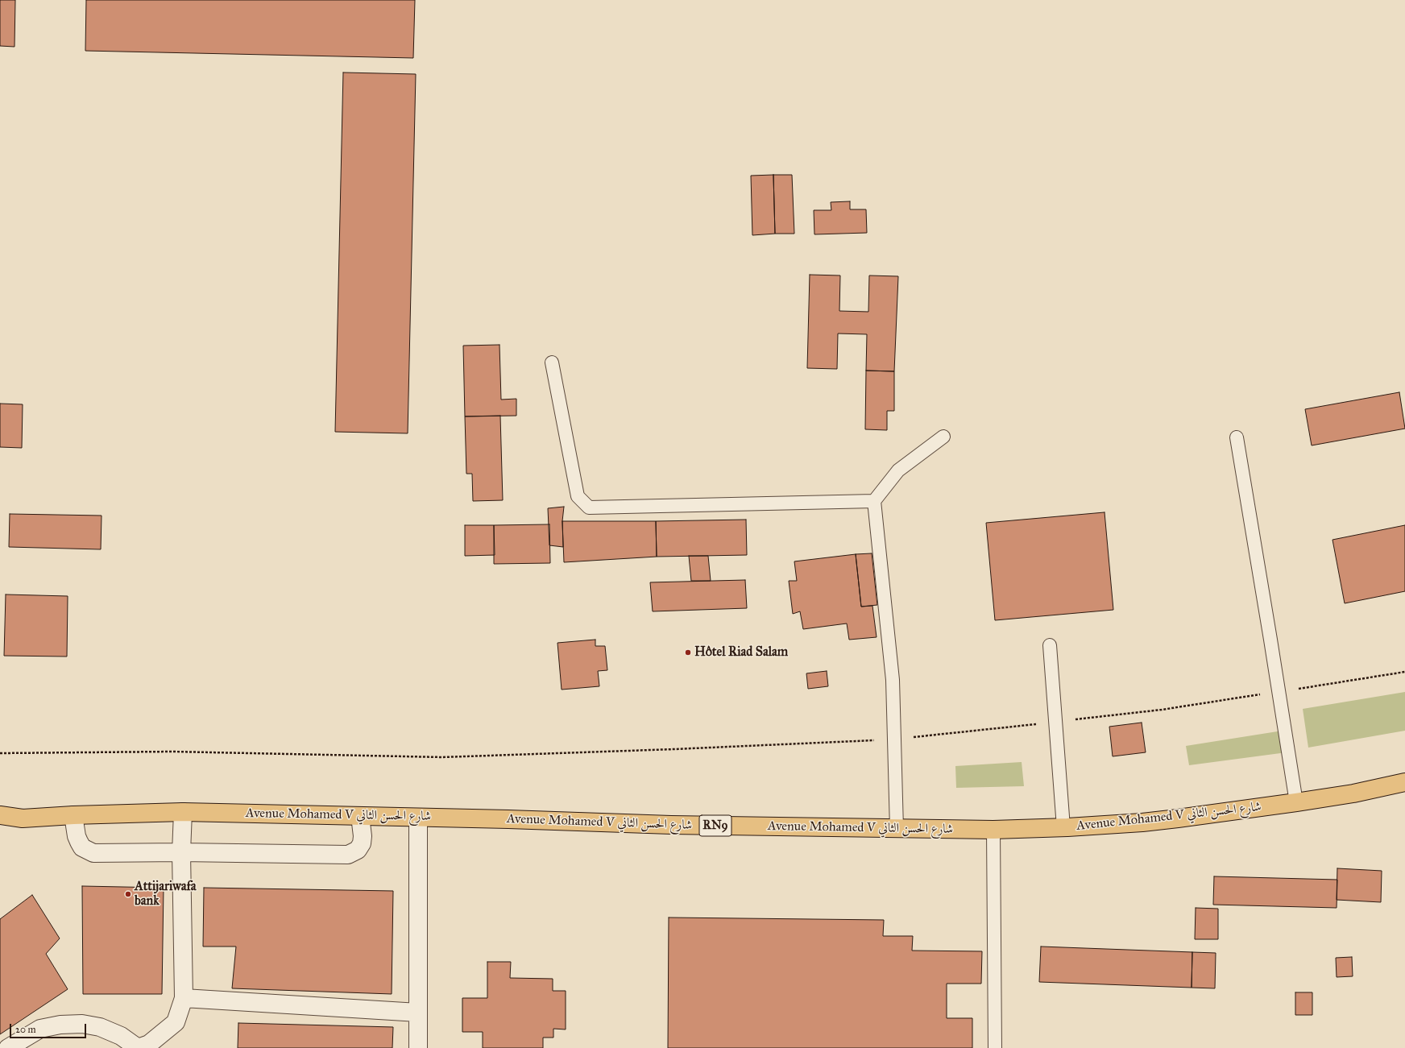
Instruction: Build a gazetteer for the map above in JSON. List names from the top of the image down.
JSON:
{
  "streets": {
    "main road": ["Avenue Mohamed V شارع الحسن الثاني", "RN9"]
  },
  "places": ["Hôtel Riad Salam", "Attijariwafa bank"],
  "scale_bar": "20 m"
}
